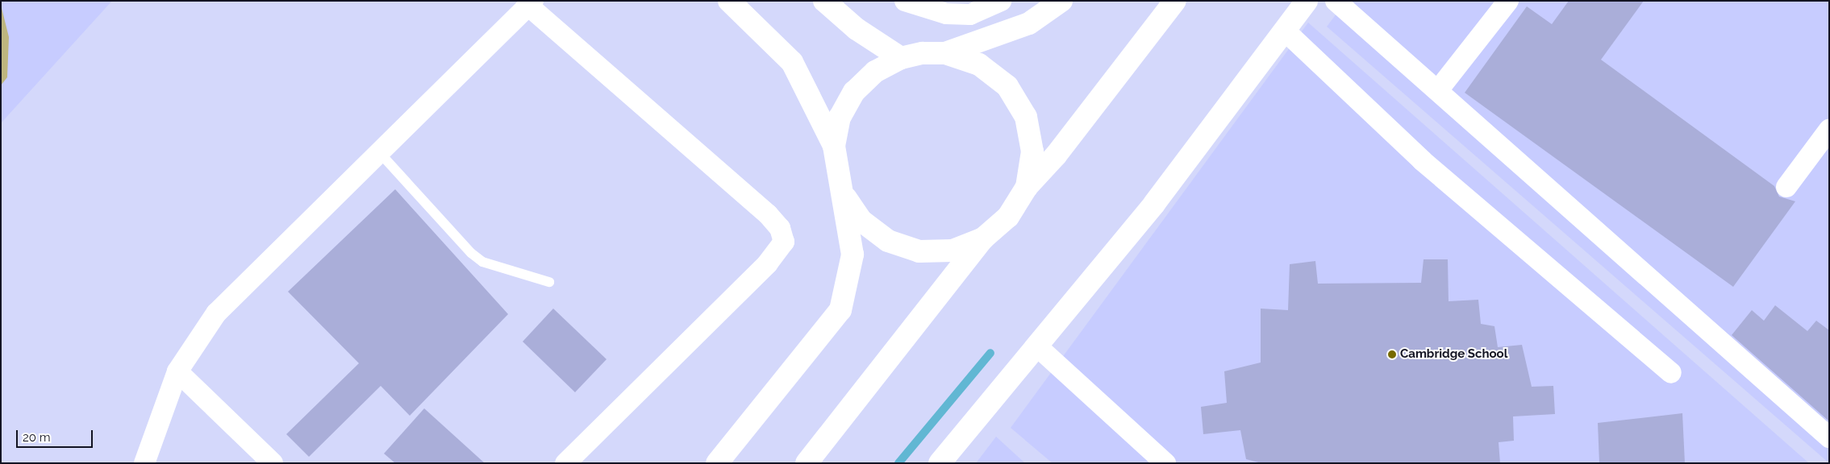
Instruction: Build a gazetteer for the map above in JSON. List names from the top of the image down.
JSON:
{
  "places": ["Cambridge School"],
  "scale_bar": "20 m"
}
